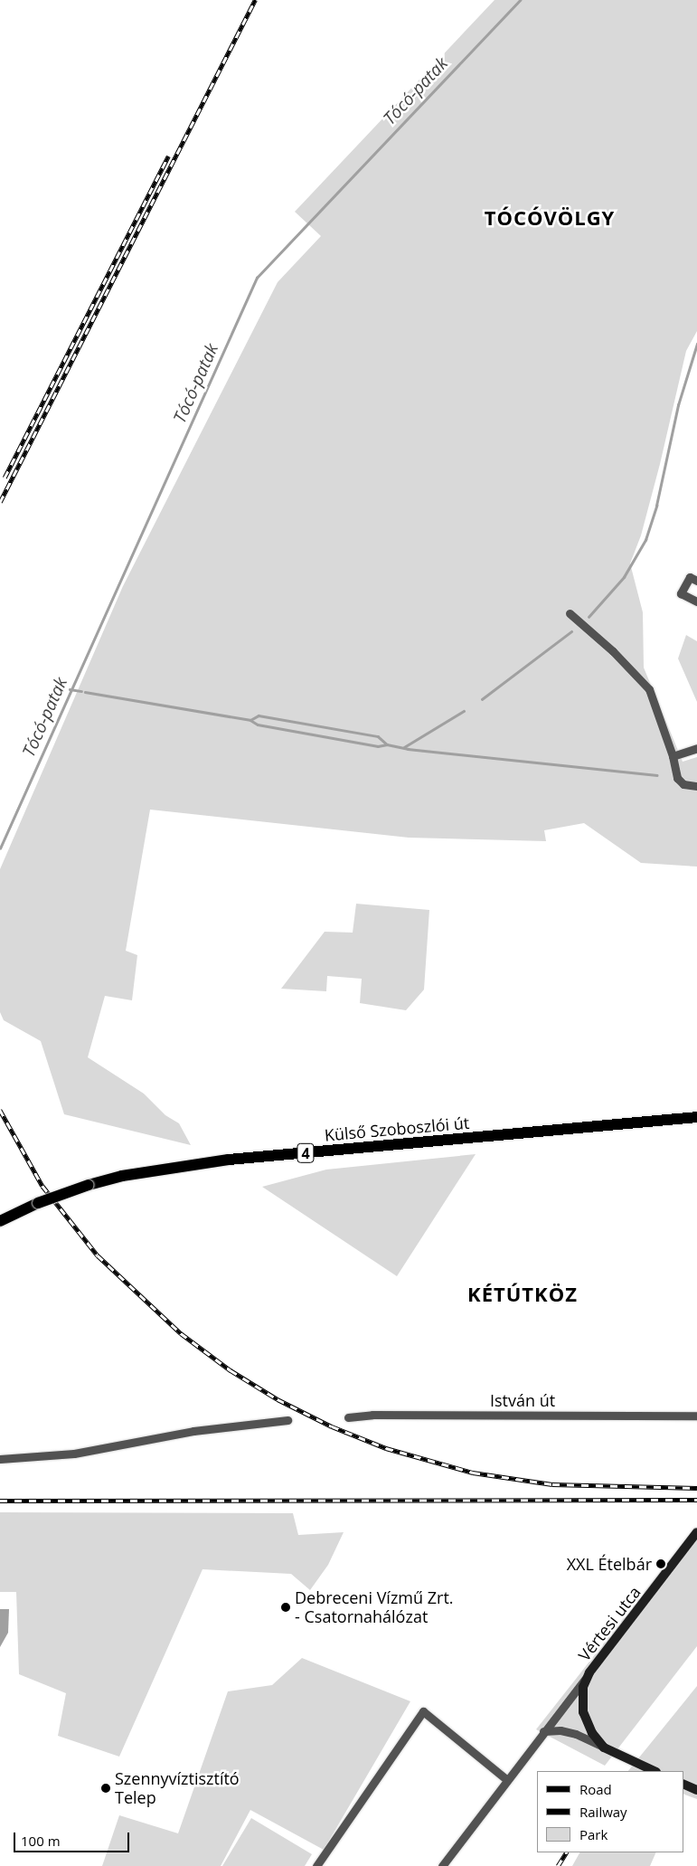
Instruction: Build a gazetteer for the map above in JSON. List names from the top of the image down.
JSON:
{
  "streets": {
    "main road": ["Külső Szoboszlói út", "4"],
    "street": ["István út", "Vértesi utca"]
  },
  "districts": ["TÓCÓVÖLGY", "KÉTÚTKÖZ"],
  "water": ["Tócó-patak"],
  "places": ["XXL Ételbár", "Debreceni Vízmű Zrt. - Csatornahálózat", "Szennyvíztisztító Telep"],
  "legend": ["Road", "Railway", "Park"],
  "scale_bar": "100 m"
}
